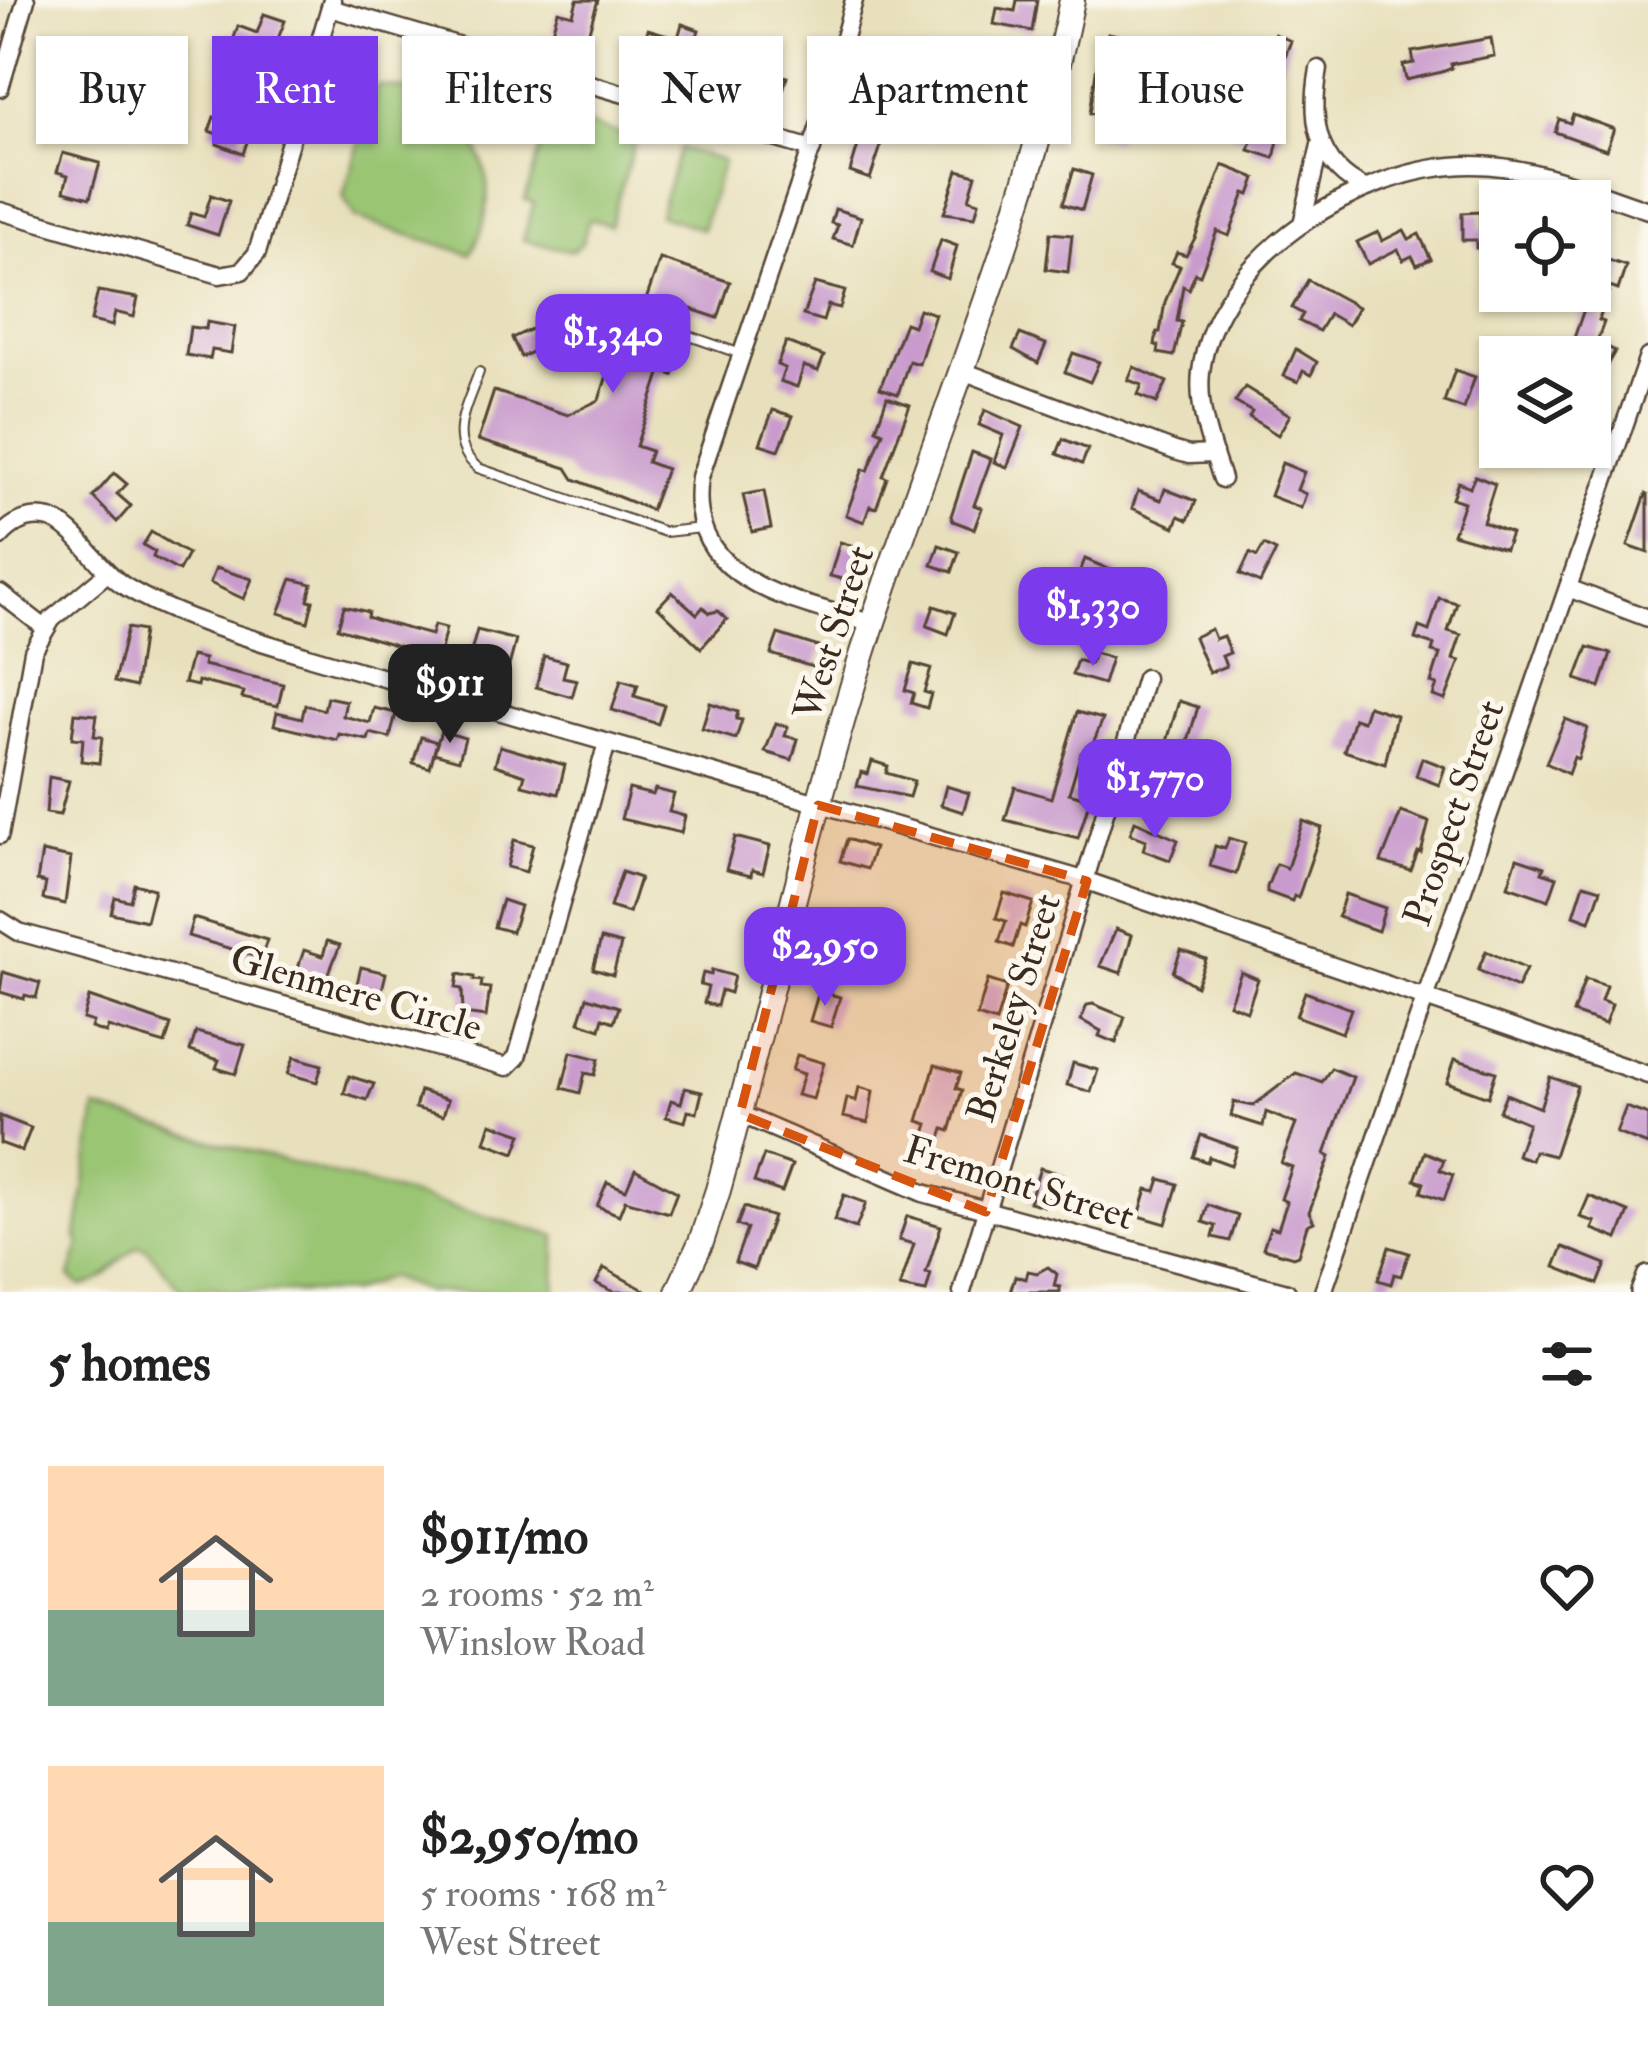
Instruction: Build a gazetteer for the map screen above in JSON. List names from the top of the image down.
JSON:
{
  "streets": {
    "main road": ["West Street"],
    "street": [
      "Prospect Street",
      "Glenmere Circle",
      "Berkeley Street",
      "Fremont Street"
    ]
  },
  "crossings": [
    ["West Street", "Fremont Street"],
    ["Berkeley Street", "Fremont Street"]
  ],
  "page": {
    "chip": [
      "Buy",
      "Rent",
      "Filters",
      "New",
      "Apartment",
      "House"
    ],
    "price": [
      "$1,340",
      "$1,330",
      "$911",
      "$1,770",
      "$2,950"
    ],
    "heading": "5 homes",
    "list": [
      {
        "name": "$911/mo",
        "note": "2 rooms · 52 m² · Winslow Road"
      },
      {
        "name": "$2,950/mo",
        "note": "5 rooms · 168 m² · West Street"
      }
    ]
  }
}
